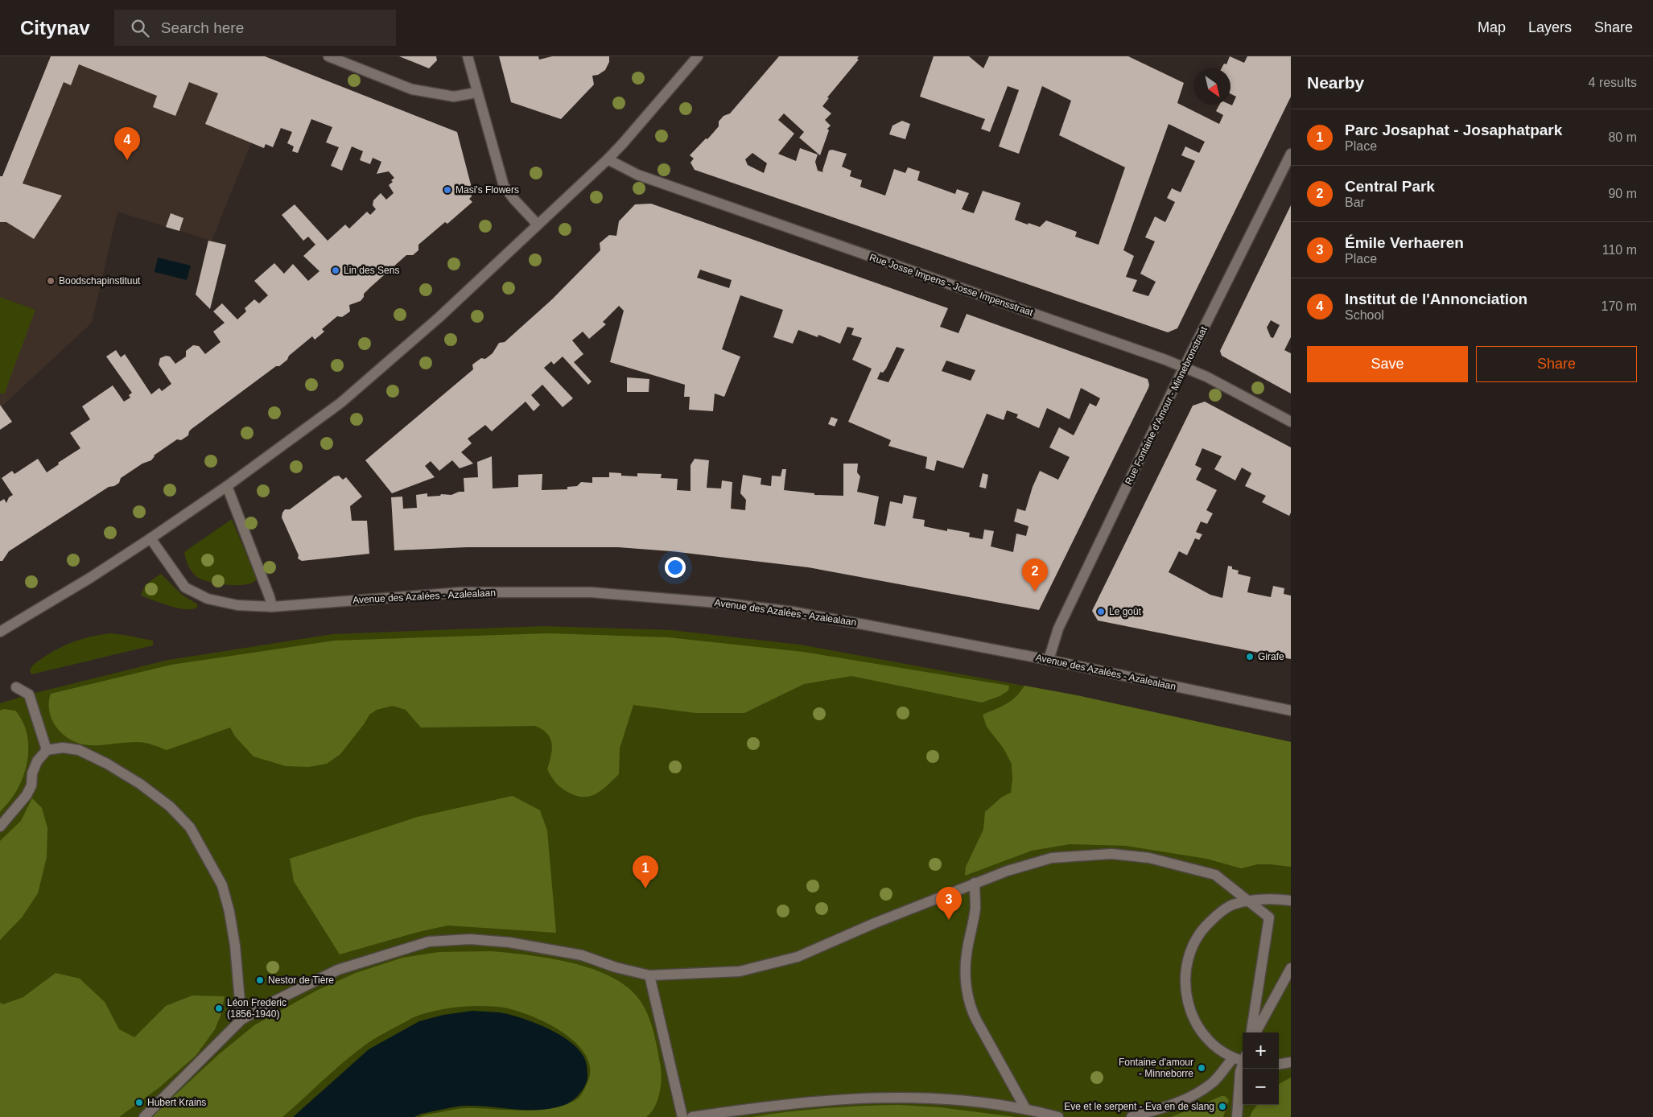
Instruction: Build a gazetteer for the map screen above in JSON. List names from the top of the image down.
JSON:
{
  "streets": {
    "street": ["Rue Josse Impens - Josse Impensstraat", "Rue Fontaine d'Amour - Minnebronstraat", "Avenue des Azalées - Azalealaan"]
  },
  "crossings": [
    ["Rue Josse Impens - Josse Impensstraat", "Rue Fontaine d'Amour - Minnebronstraat"],
    ["Rue Fontaine d'Amour - Minnebronstraat", "Avenue des Azalées - Azalealaan"]
  ],
  "places": [
    "Masi's Flowers",
    "Lin des Sens",
    "Boodschapinstituut",
    "Le goût",
    "Girafe",
    "Nestor de Tière",
    "Léon Frederic (1856-1940)",
    "Fontaine d'amour - Minneborre",
    "Hubert Krains",
    "Eve et le serpent - Eva en de slang"
  ],
  "north": "bottom right",
  "page": {
    "header": "Citynav",
    "search": "Search here",
    "nav": ["Map", "Layers", "Share"],
    "heading": ["Nearby", "4 results"],
    "list": [
      {
        "mark": "1",
        "name": "Parc Josaphat - Josaphatpark",
        "note": "Place",
        "value": "80 m"
      },
      {
        "mark": "2",
        "name": "Central Park",
        "note": "Bar",
        "value": "90 m"
      },
      {
        "mark": "3",
        "name": "Émile Verhaeren",
        "note": "Place",
        "value": "110 m"
      },
      {
        "mark": "4",
        "name": "Institut de l'Annonciation",
        "note": "School",
        "value": "170 m"
      }
    ],
    "pins": [
      "4",
      "2",
      "1",
      "3"
    ],
    "buttons": ["Save", "Share"],
    "map_buttons": ["+", "−"]
  }
}
